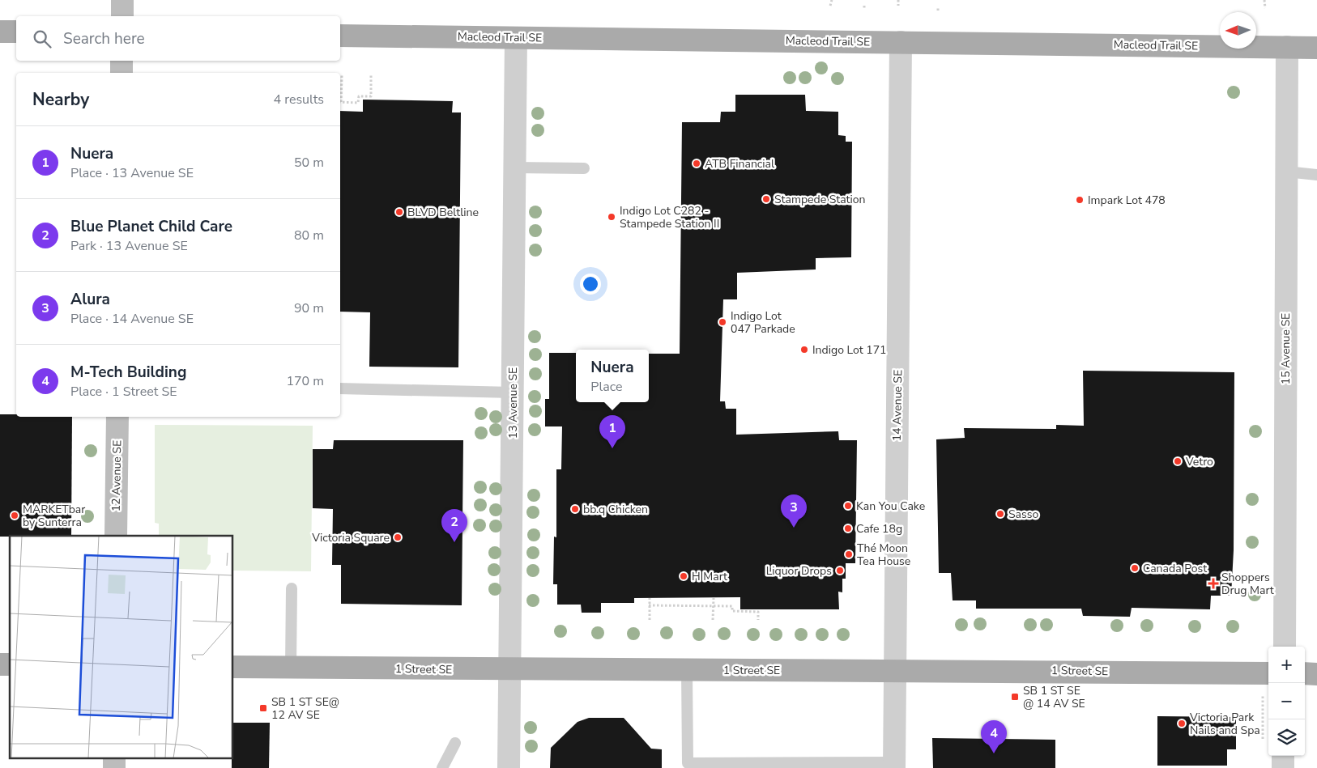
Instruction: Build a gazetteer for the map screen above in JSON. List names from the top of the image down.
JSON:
{
  "streets": {
    "main road": ["Macleod Trail SE", "12 Avenue SE", "1 Street SE"],
    "street": ["15 Avenue SE", "13 Avenue SE", "14 Avenue SE"]
  },
  "crossings": [
    ["Macleod Trail SE", "15 Avenue SE"],
    ["Macleod Trail SE", "13 Avenue SE"],
    ["Macleod Trail SE", "14 Avenue SE"],
    ["13 Avenue SE", "1 Street SE"],
    ["14 Avenue SE", "1 Street SE"]
  ],
  "places": {
    "other": [
      "ATB Financial",
      "Stampede Station",
      "Impark Lot 478",
      "BLVD Beltline",
      "Indigo Lot C282 - Stampede Station II",
      "Indigo Lot 047 Parkade",
      "Indigo Lot 171",
      "Vetro",
      "Kan You Cake",
      "bb.q Chicken",
      "Sasso",
      "MARKETbar by Sunterra",
      "Cafe 18g",
      "Victoria Square",
      "Thé Moon Tea House",
      "Canada Post",
      "Liquor Drops",
      "H Mart",
      "Victoria Park Nails and Spa"
    ],
    "health": ["Shoppers Drug Mart"],
    "transit": ["SB 1 ST SE @ 14 AV SE", "SB 1 ST SE@ 12 AV SE"]
  },
  "north": "left",
  "page": {
    "search": "Search here",
    "heading": ["Nearby", "4 results"],
    "list": [
      {
        "mark": "1",
        "name": "Nuera",
        "note": "Place · 13 Avenue SE",
        "value": "50 m"
      },
      {
        "mark": "2",
        "name": "Blue Planet Child Care",
        "note": "Park · 13 Avenue SE",
        "value": "80 m"
      },
      {
        "mark": "3",
        "name": "Alura",
        "note": "Place · 14 Avenue SE",
        "value": "90 m"
      },
      {
        "mark": "4",
        "name": "M-Tech Building",
        "note": "Place · 1 Street SE",
        "value": "170 m"
      }
    ],
    "popup": ["Nuera", "Place"],
    "pins": [
      "1",
      "3",
      "2",
      "4"
    ],
    "map_buttons": ["+", "−"]
  }
}
